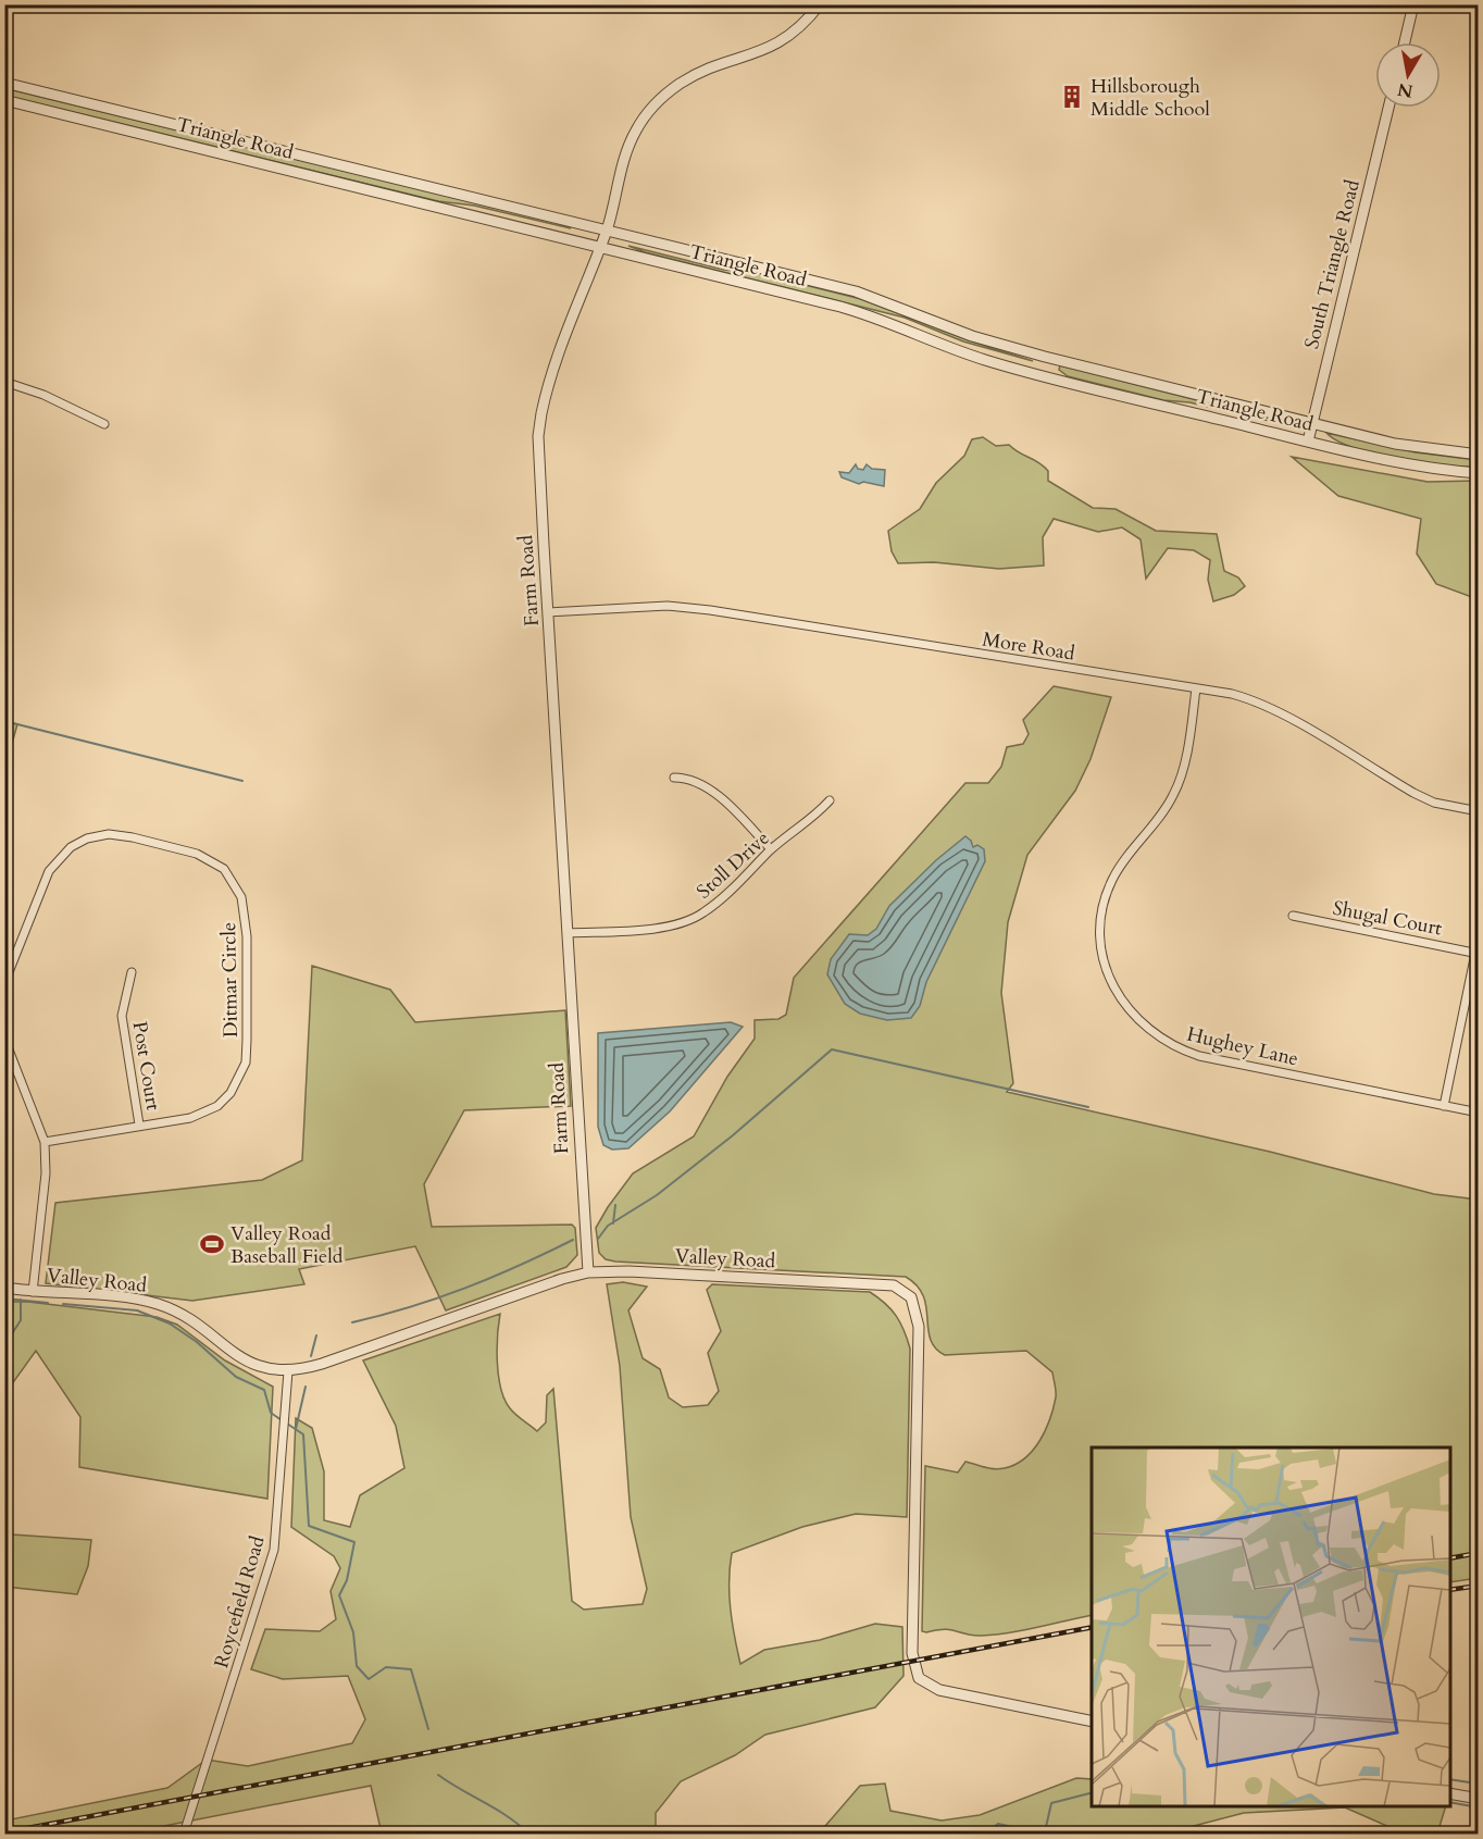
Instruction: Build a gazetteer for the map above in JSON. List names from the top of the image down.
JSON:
{
  "streets": {
    "street": [
      "Triangle Road",
      "South Triangle Road",
      "Farm Road",
      "More Road",
      "Stoll Drive",
      "Shugal Court",
      "Ditmar Circle",
      "Hughey Lane",
      "Post Court",
      "Valley Road",
      "Roycefield Road"
    ]
  },
  "crossings": [
    ["Triangle Road", "South Triangle Road"],
    ["Triangle Road", "Farm Road"],
    ["Farm Road", "More Road"],
    ["Farm Road", "Stoll Drive"],
    ["Farm Road", "Valley Road"],
    ["More Road", "Hughey Lane"],
    ["Ditmar Circle", "Post Court"],
    ["Valley Road", "Roycefield Road"]
  ],
  "places": {
    "building": ["Hillsborough Middle School"],
    "sports": ["Valley Road Baseball Field"]
  },
  "north": "bottom"
}
